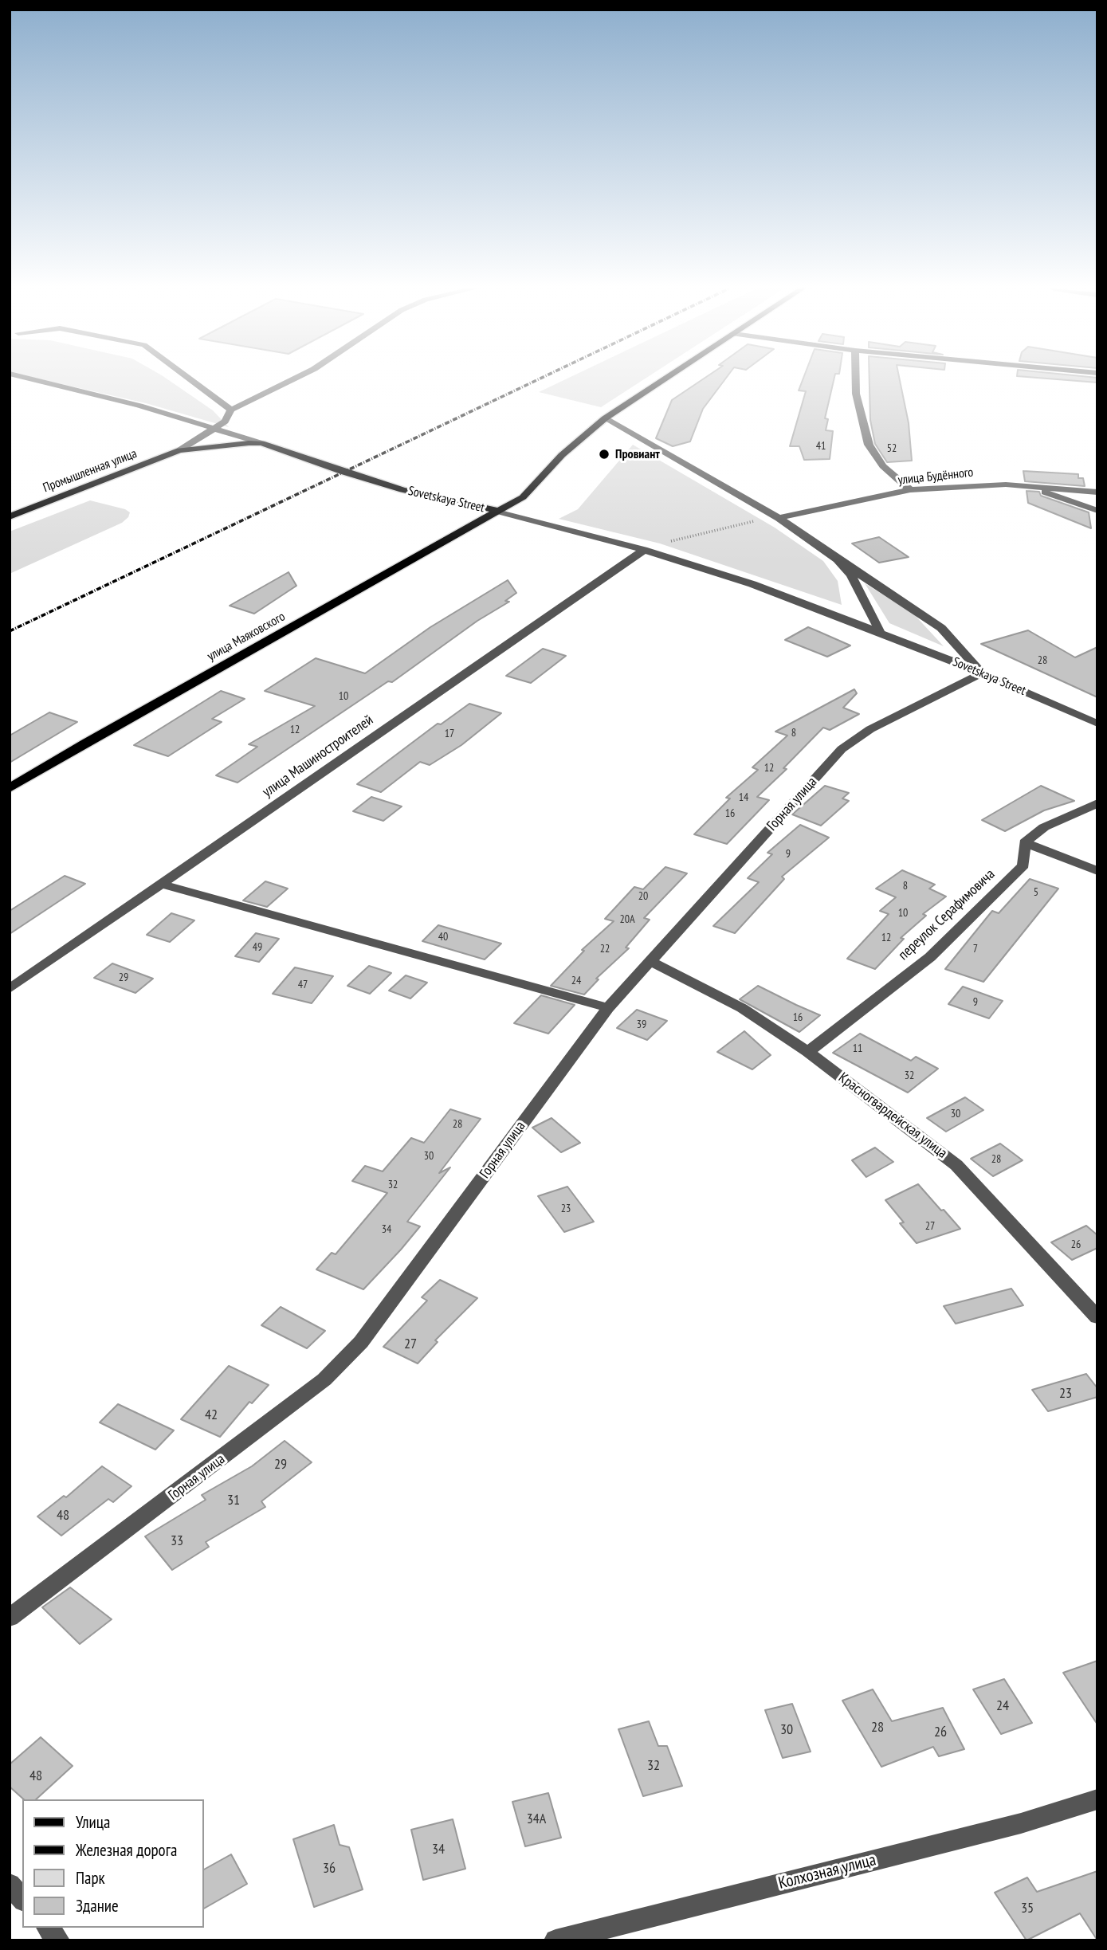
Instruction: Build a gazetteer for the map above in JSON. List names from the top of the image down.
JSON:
{
  "streets": {
    "main road": ["Промышленная улица", "Sovetskaya Street", "улица Маяковского"],
    "street": [
      "улица Будённого",
      "улица Машиностроителей",
      "Горная улица",
      "переулок Серафимовича",
      "Красногвардейская улица",
      "Колхозная улица"
    ]
  },
  "crossings": [
    ["Промышленная улица", "Sovetskaya Street"],
    ["Sovetskaya Street", "улица Маяковского"],
    ["Sovetskaya Street", "улица Машиностроителей"],
    ["Sovetskaya Street", "Горная улица"],
    ["Горная улица", "Красногвардейская улица"],
    ["переулок Серафимовича", "Красногвардейская улица"]
  ],
  "places": ["Провиант"],
  "house_numbers": [
    "41",
    "52",
    "28",
    "10",
    "12",
    "8",
    "17",
    "12",
    "14",
    "16",
    "9",
    "8",
    "5",
    "20",
    "10",
    "20А",
    "40",
    "12",
    "49",
    "22",
    "7",
    "29",
    "24",
    "47",
    "9",
    "16",
    "39",
    "11",
    "32",
    "30",
    "28",
    "30",
    "28",
    "32",
    "23",
    "27",
    "34",
    "26",
    "27",
    "23",
    "42",
    "29",
    "31",
    "48",
    "33",
    "24",
    "28",
    "30",
    "26",
    "32",
    "48",
    "34А",
    "34",
    "36",
    "35"
  ],
  "legend": [
    "Улица",
    "Железная дорога",
    "Парк",
    "Здание"
  ]
}
